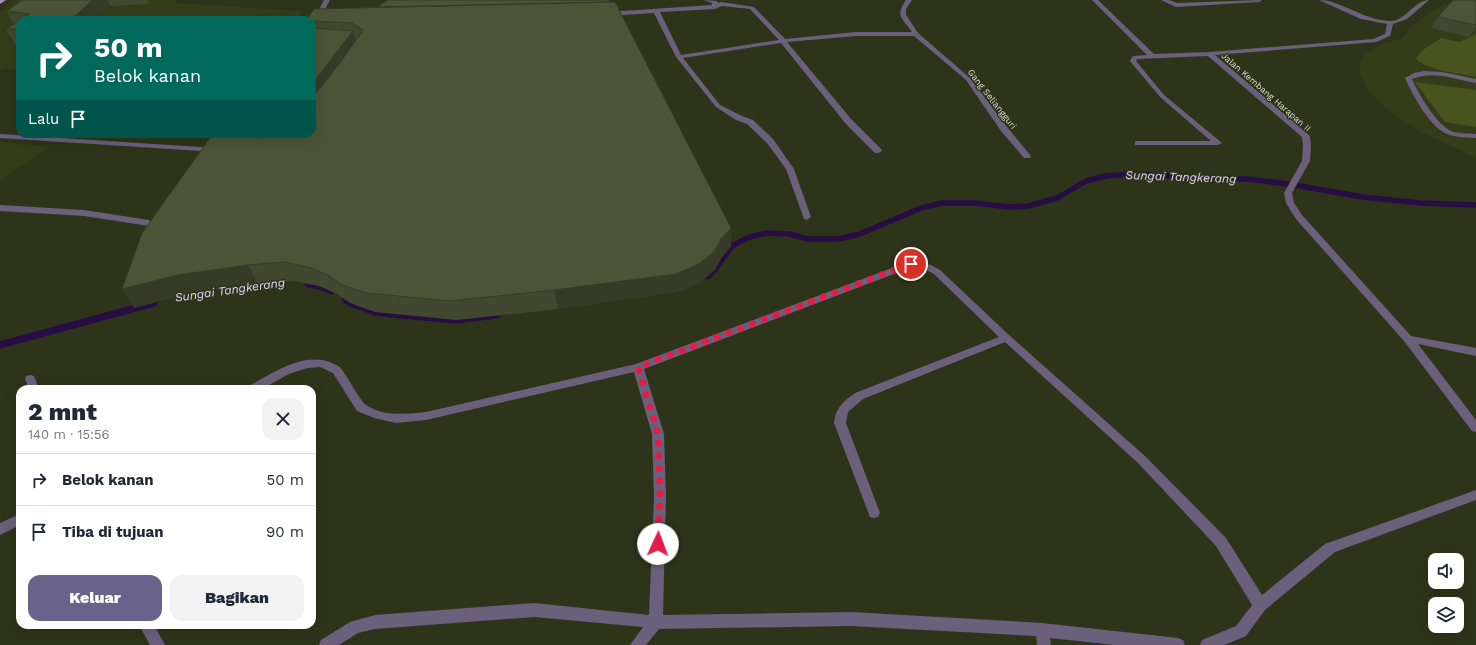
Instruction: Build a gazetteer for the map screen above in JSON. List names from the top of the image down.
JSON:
{
  "streets": {
    "street": ["Jalan Kembang Harapan II", "Gang Seliangguri"]
  },
  "water": ["Sungai Tangkerang"],
  "page": {
    "turn": ["50 m", "Belok kanan"],
    "then": "Lalu",
    "heading": ["2 mnt", "140 m · 15:56"],
    "list": [
      {
        "name": "Belok kanan",
        "value": "50 m"
      },
      {
        "name": "Tiba di tujuan",
        "value": "90 m"
      }
    ],
    "buttons": ["Keluar", "Bagikan"]
  }
}
